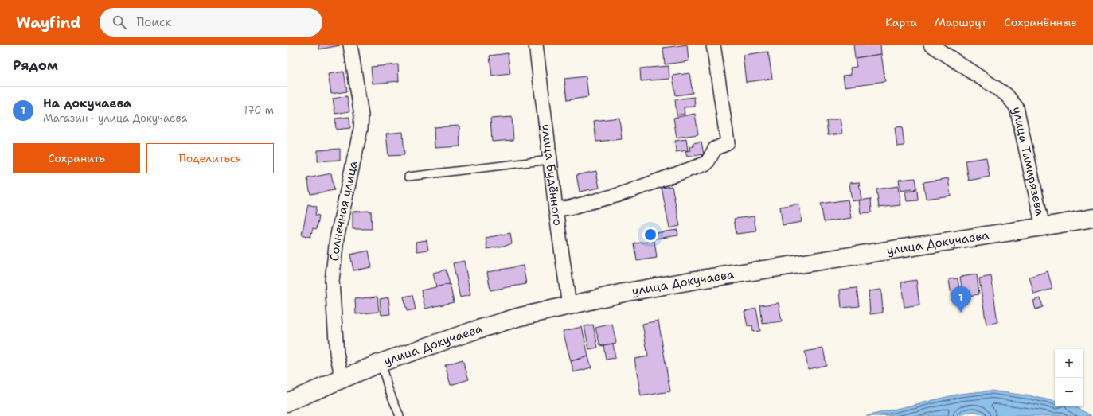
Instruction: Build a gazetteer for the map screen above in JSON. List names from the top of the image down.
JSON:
{
  "streets": {
    "main road": ["улица Докучаева"],
    "street": ["улица Тимирязева", "улица Будённого", "Солнечная улица"]
  },
  "crossings": [
    ["улица Тимирязева", "улица Докучаева"],
    ["улица Будённого", "улица Докучаева"],
    ["Солнечная улица", "улица Докучаева"]
  ],
  "page": {
    "header": "Wayfind",
    "search": "Поиск",
    "nav": ["Карта", "Маршрут", "Сохранённые"],
    "heading": "Рядом",
    "list": [
      {
        "mark": "1",
        "name": "На докучаева",
        "note": "Магазин · улица Докучаева",
        "value": "170 m"
      }
    ],
    "buttons": ["Сохранить", "Поделиться"],
    "pins": "1",
    "map_buttons": ["+", "−"]
  }
}
